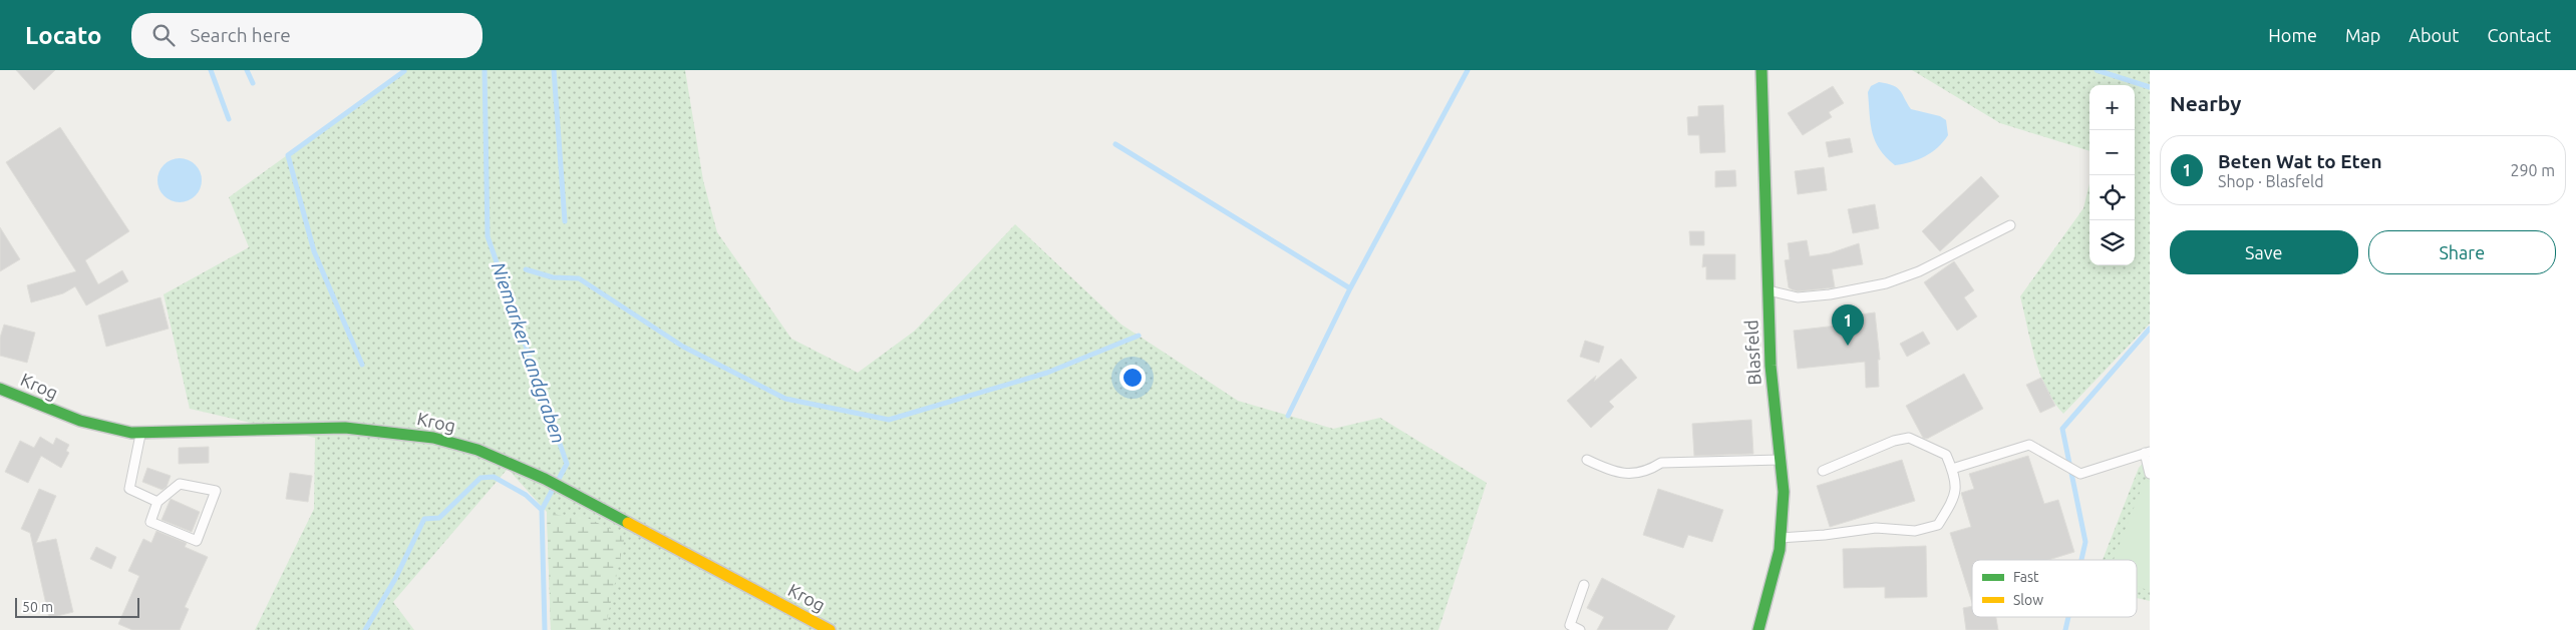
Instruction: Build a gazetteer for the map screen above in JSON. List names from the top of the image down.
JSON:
{
  "streets": {
    "street": ["Blasfeld", "Krog"]
  },
  "water": ["Niemarker Landgraben"],
  "legend": ["Fast", "Slow"],
  "scale_bar": "50 m",
  "page": {
    "header": "Locato",
    "search": "Search here",
    "nav": [
      "Home",
      "Map",
      "About",
      "Contact"
    ],
    "heading": "Nearby",
    "map_buttons": ["+", "−"],
    "list": [
      {
        "mark": "1",
        "name": "Beten Wat to Eten",
        "note": "Shop · Blasfeld",
        "value": "290 m"
      }
    ],
    "buttons": ["Save", "Share"],
    "pins": "1",
    "scale": "50 m"
  }
}
